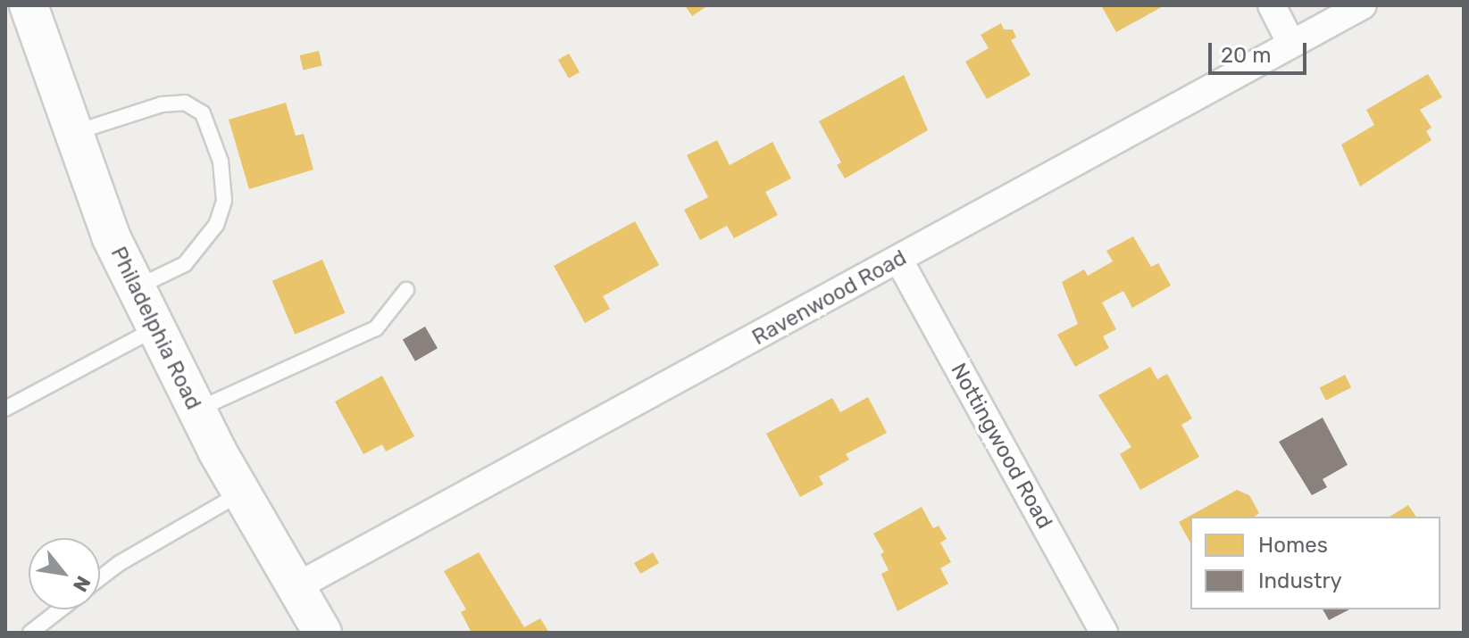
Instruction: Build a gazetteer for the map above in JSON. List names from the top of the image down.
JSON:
{
  "streets": {
    "main road": ["Philadelphia Road"],
    "street": ["Ravenwood Road", "Nottingwood Road"]
  },
  "crossings": [
    ["Ravenwood Road", "Philadelphia Road"],
    ["Ravenwood Road", "Nottingwood Road"]
  ],
  "legend": ["Homes", "Industry"],
  "scale_bar": "20 m",
  "north": "bottom right"
}
